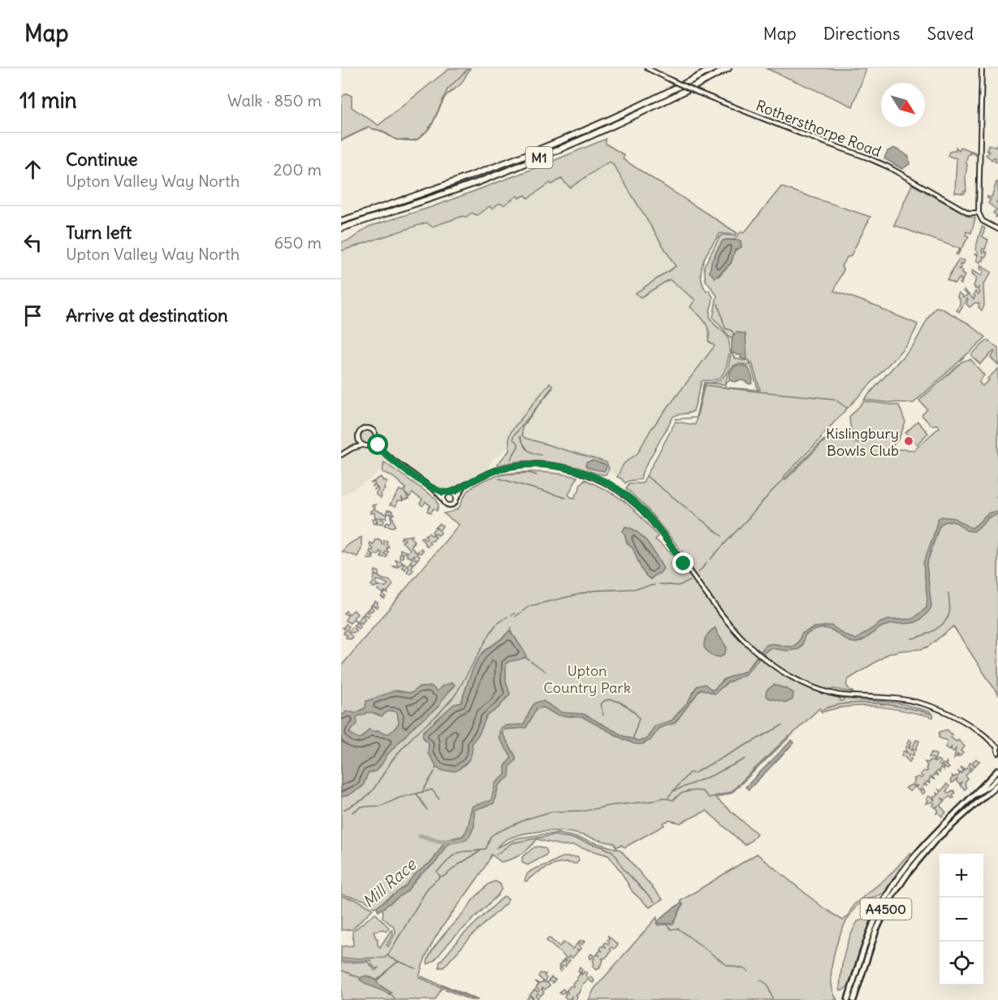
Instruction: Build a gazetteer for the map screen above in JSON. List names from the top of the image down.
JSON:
{
  "streets": {
    "highway": ["M1", "A4500"],
    "street": ["Rothersthorpe Road"]
  },
  "water": ["Mill Race"],
  "parks": ["Upton Country Park"],
  "places": ["Kislingbury Bowls Club"],
  "north": "bottom right",
  "page": {
    "header": "Map",
    "nav": ["Map", "Directions", "Saved"],
    "heading": ["11 min", "Walk · 850 m"],
    "list": [
      ["Continue", "Upton Valley Way North", "200 m"],
      ["Turn left", "Upton Valley Way North", "650 m"],
      "Arrive at destination"
    ],
    "map_buttons": ["+", "−"]
  }
}
